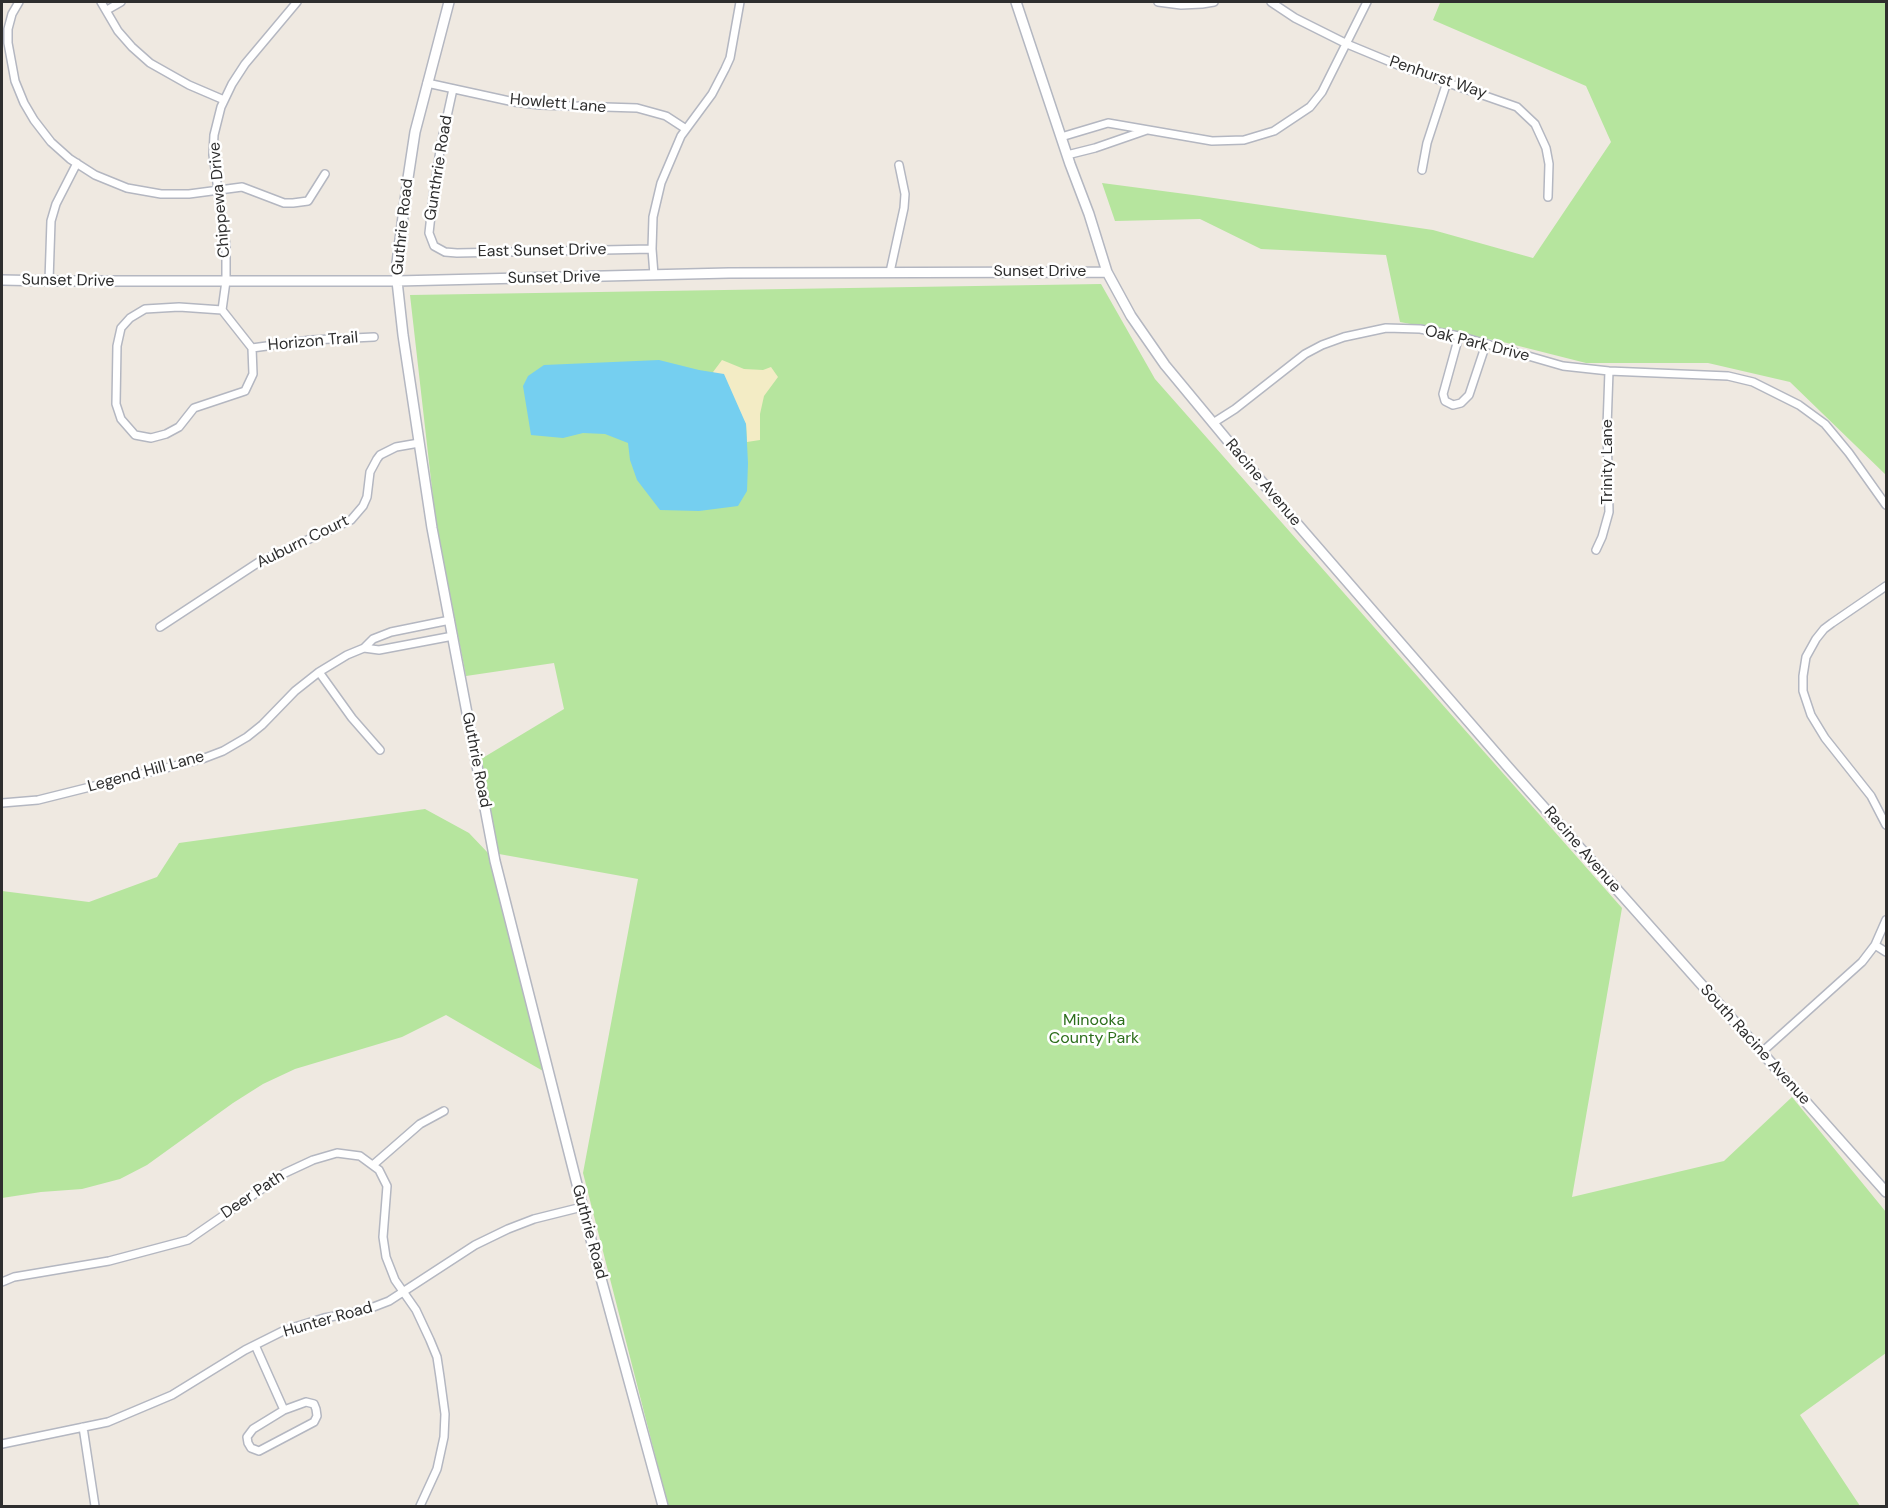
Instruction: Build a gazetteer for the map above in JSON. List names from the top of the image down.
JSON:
{
  "streets": {
    "street": [
      "Penhurst Way",
      "Howlett Lane",
      "Gunthrie Road",
      "Chippewa Drive",
      "Guthrie Road",
      "East Sunset Drive",
      "Sunset Drive",
      "Horizon Trail",
      "Oak Park Drive",
      "Trinity Lane",
      "Racine Avenue",
      "Auburn Court",
      "Legend Hill Lane",
      "South Racine Avenue",
      "Deer Path",
      "Hunter Road"
    ]
  },
  "crossings": [
    ["Howlett Lane", "Gunthrie Road"],
    ["Howlett Lane", "Guthrie Road"],
    ["Gunthrie Road", "East Sunset Drive"],
    ["Chippewa Drive", "Sunset Drive"],
    ["Guthrie Road", "Sunset Drive"],
    ["Guthrie Road", "Auburn Court"],
    ["Guthrie Road", "Legend Hill Lane"],
    ["Guthrie Road", "Hunter Road"],
    ["Sunset Drive", "Racine Avenue"],
    ["Oak Park Drive", "Trinity Lane"],
    ["Oak Park Drive", "Racine Avenue"],
    ["Racine Avenue", "South Racine Avenue"]
  ],
  "parks": ["Minooka County Park"]
}
